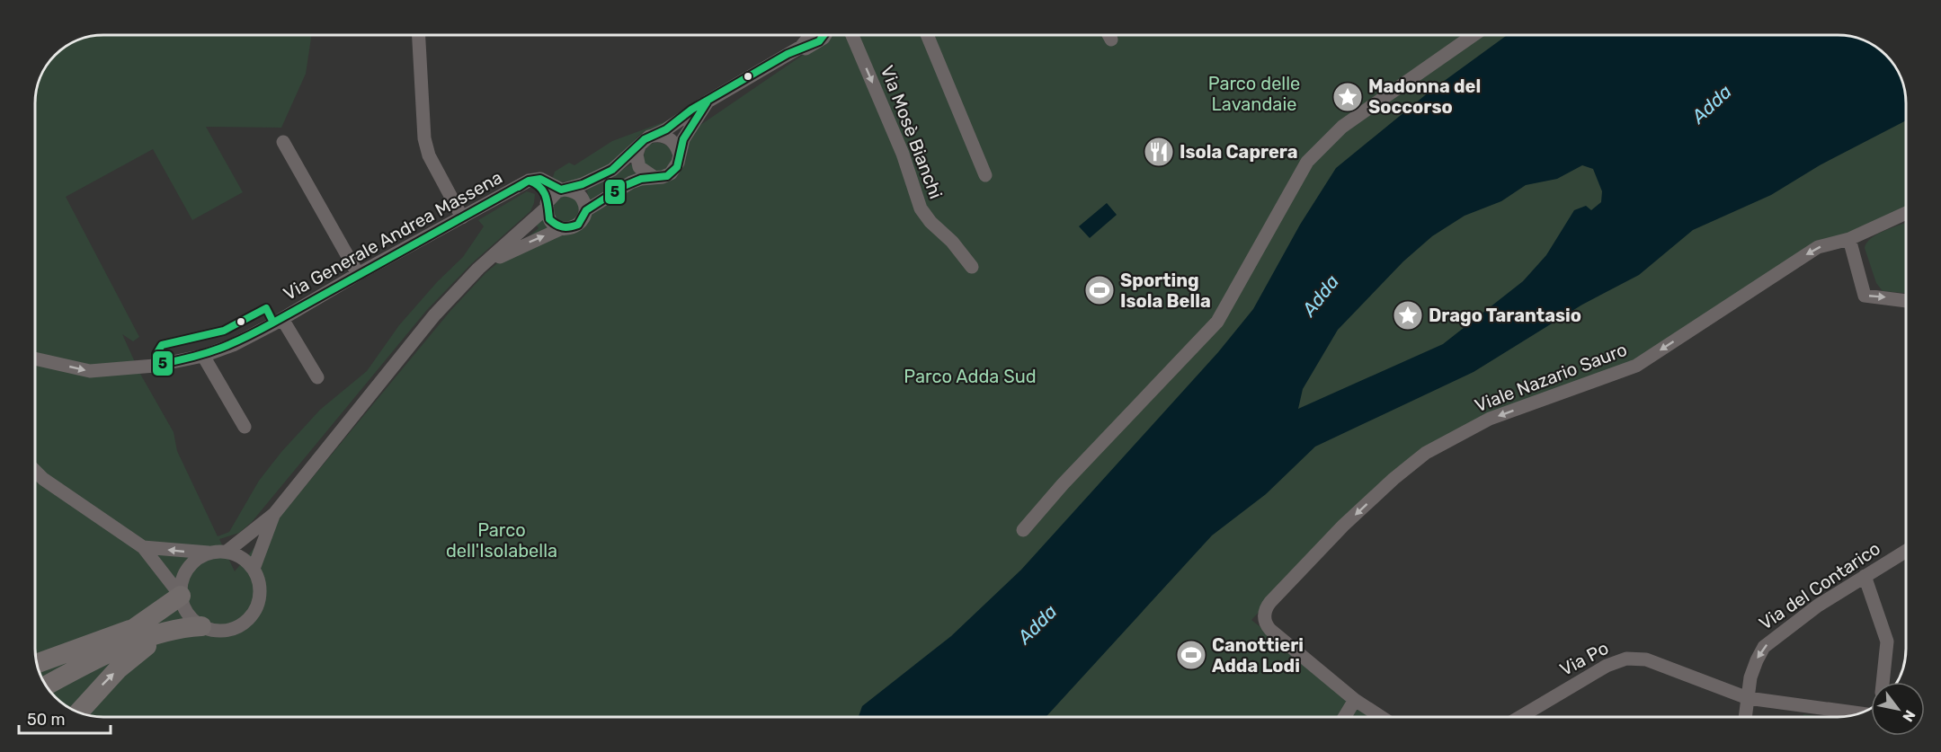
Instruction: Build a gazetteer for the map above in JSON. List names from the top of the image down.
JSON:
{
  "streets": {
    "street": [
      "Via Mosè Bianchi",
      "Via Generale Andrea Massena",
      "Viale Nazario Sauro",
      "Via del Contarico",
      "Via Po"
    ]
  },
  "crossings": [
    ["Via del Contarico", "Via Po"]
  ],
  "one_way": ["Viale Nazario Sauro", "Via del Contarico"],
  "water": ["Adda"],
  "parks": ["Parco delle Lavandaie", "Parco Adda Sud", "Parco dell'Isolabella"],
  "places": {
    "place": ["Madonna del Soccorso", "Drago Tarantasio"],
    "restaurant": ["Isola Caprera"],
    "sports": ["Sporting Isola Bella", "Canottieri Adda Lodi"]
  },
  "lines": ["transit line 5"],
  "scale_bar": "50 m",
  "north": "bottom right"
}
